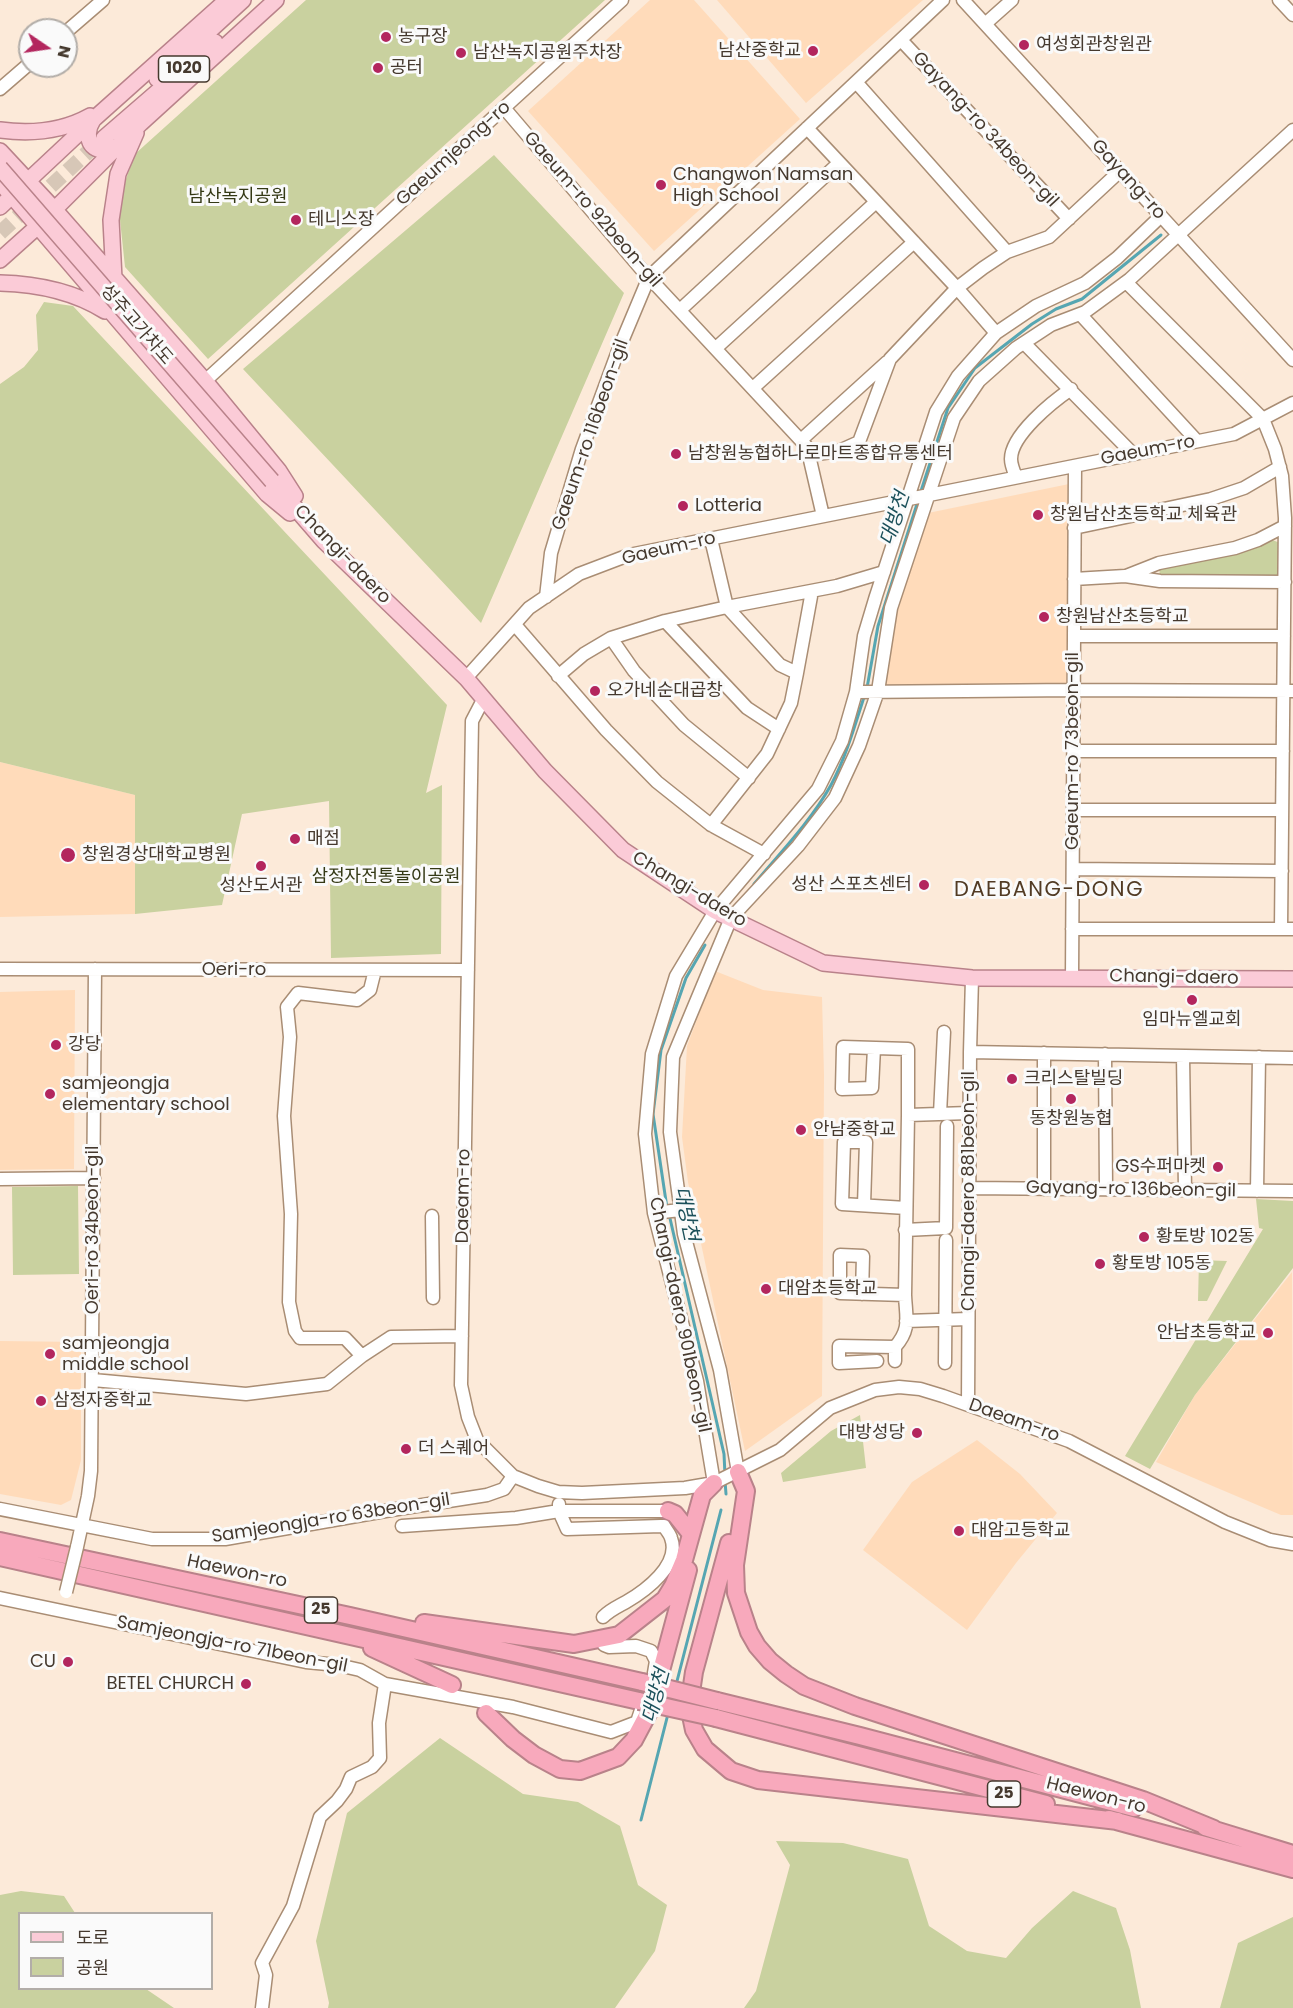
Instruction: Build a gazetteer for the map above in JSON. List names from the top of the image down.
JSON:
{
  "streets": {
    "highway": ["Haewon-ro", "25"],
    "main road": ["1020", "성주고가차도", "Changi-daero"],
    "street": [
      "Gayang-ro 34beon-gil",
      "Gaeumjeong-ro",
      "Gayang-ro",
      "Gaeum-ro 92beon-gil",
      "Gaeum-ro 116beon-gil",
      "Gaeum-ro",
      "Gaeum-ro 73beon-gil",
      "Oeri-ro",
      "Gayang-ro 136beon-gil",
      "Changi-daero 881beon-gil",
      "Daeam-ro",
      "Oeri-ro 34beon-gil",
      "Changi-daero 901beon-gil",
      "Samjeongja-ro 63beon-gil",
      "Samjeongja-ro 71beon-gil"
    ]
  },
  "crossings": [
    ["Gayang-ro 34beon-gil", "Gaeum-ro 92beon-gil"],
    ["Gayang-ro 34beon-gil", "Gaeum-ro 116beon-gil"],
    ["Gaeumjeong-ro", "Gaeum-ro 92beon-gil"],
    ["Gayang-ro", "Changi-daero 901beon-gil"],
    ["Gaeum-ro 92beon-gil", "Gaeum-ro 116beon-gil"],
    ["Gaeum-ro 92beon-gil", "Gaeum-ro"],
    ["성주고가차도", "Changi-daero"],
    ["Gaeum-ro 116beon-gil", "Gaeum-ro"],
    ["Gaeum-ro", "Changi-daero"],
    ["Gaeum-ro", "Gaeum-ro 73beon-gil"],
    ["Gaeum-ro", "Changi-daero 901beon-gil"],
    ["Changi-daero", "Gaeum-ro 73beon-gil"],
    ["Changi-daero", "Changi-daero 881beon-gil"],
    ["Changi-daero", "Daeam-ro"],
    ["Changi-daero", "Changi-daero 901beon-gil"],
    ["Oeri-ro", "Daeam-ro"],
    ["Oeri-ro", "Oeri-ro 34beon-gil"],
    ["Gayang-ro 136beon-gil", "Changi-daero 881beon-gil"],
    ["Changi-daero 881beon-gil", "Daeam-ro"],
    ["Daeam-ro", "Changi-daero 901beon-gil"],
    ["Daeam-ro", "Samjeongja-ro 63beon-gil"],
    ["Oeri-ro 34beon-gil", "Samjeongja-ro 63beon-gil"],
    ["Oeri-ro 34beon-gil", "Samjeongja-ro 71beon-gil"]
  ],
  "districts": ["DAEBANG-DONG"],
  "water": ["대방천"],
  "parks": ["남산녹지공원", "삼정자전통놀이공원"],
  "places": [
    "농구장",
    "여성회관창원관",
    "남산중학교",
    "남산녹지공원주차장",
    "공터",
    "Changwon Namsan High School",
    "테니스장",
    "남창원농협하나로마트종합유통센터",
    "Lotteria",
    "창원남산초등학교 체육관",
    "창원남산초등학교",
    "오가네순대곱창",
    "매점",
    "창원경상대학교병원",
    "성산도서관",
    "성산 스포츠센터",
    "임마뉴엘교회",
    "강당",
    "크리스탈빌딩",
    "samjeongja elementary school",
    "동창원농협",
    "안남중학교",
    "GS수퍼마켓",
    "황토방 102동",
    "황토방 105동",
    "대암초등학교",
    "안남초등학교",
    "samjeongja middle school",
    "삼정자중학교",
    "대방성당",
    "더 스퀘어",
    "대암고등학교",
    "CU",
    "BETEL CHURCH"
  ],
  "legend": ["도로", "공원"],
  "north": "right"
}
